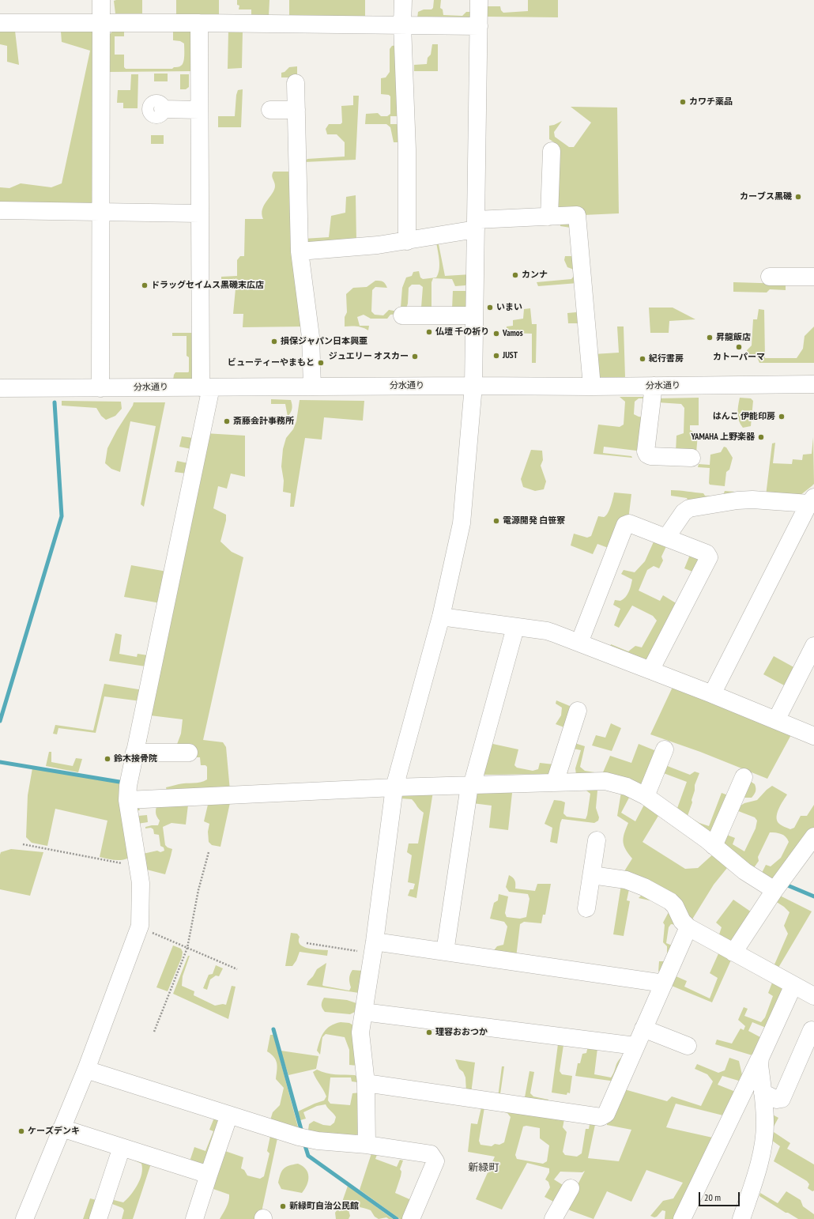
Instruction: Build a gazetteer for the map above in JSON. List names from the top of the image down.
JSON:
{
  "streets": {
    "street": ["分水通り"]
  },
  "districts": ["新緑町"],
  "places": [
    "カワチ薬品",
    "カーブス黒磯",
    "カンナ",
    "ドラッグセイムス黒磯末広店",
    "いまい",
    "仏壇 千の祈り",
    "Vamos",
    "昇龍飯店",
    "損保ジャパン日本興亜",
    "カトーパーマ",
    "JUST",
    "ジュエリー オスカー",
    "紀行書房",
    "ビューティーやまもと",
    "はんこ 伊能印房",
    "斎藤会計事務所",
    "YAMAHA 上野楽器",
    "電源開発 白笹寮",
    "鈴木接骨院",
    "理容おおつか",
    "ケーズデンキ",
    "新緑町自治公民館"
  ],
  "scale_bar": "20 m"
}
